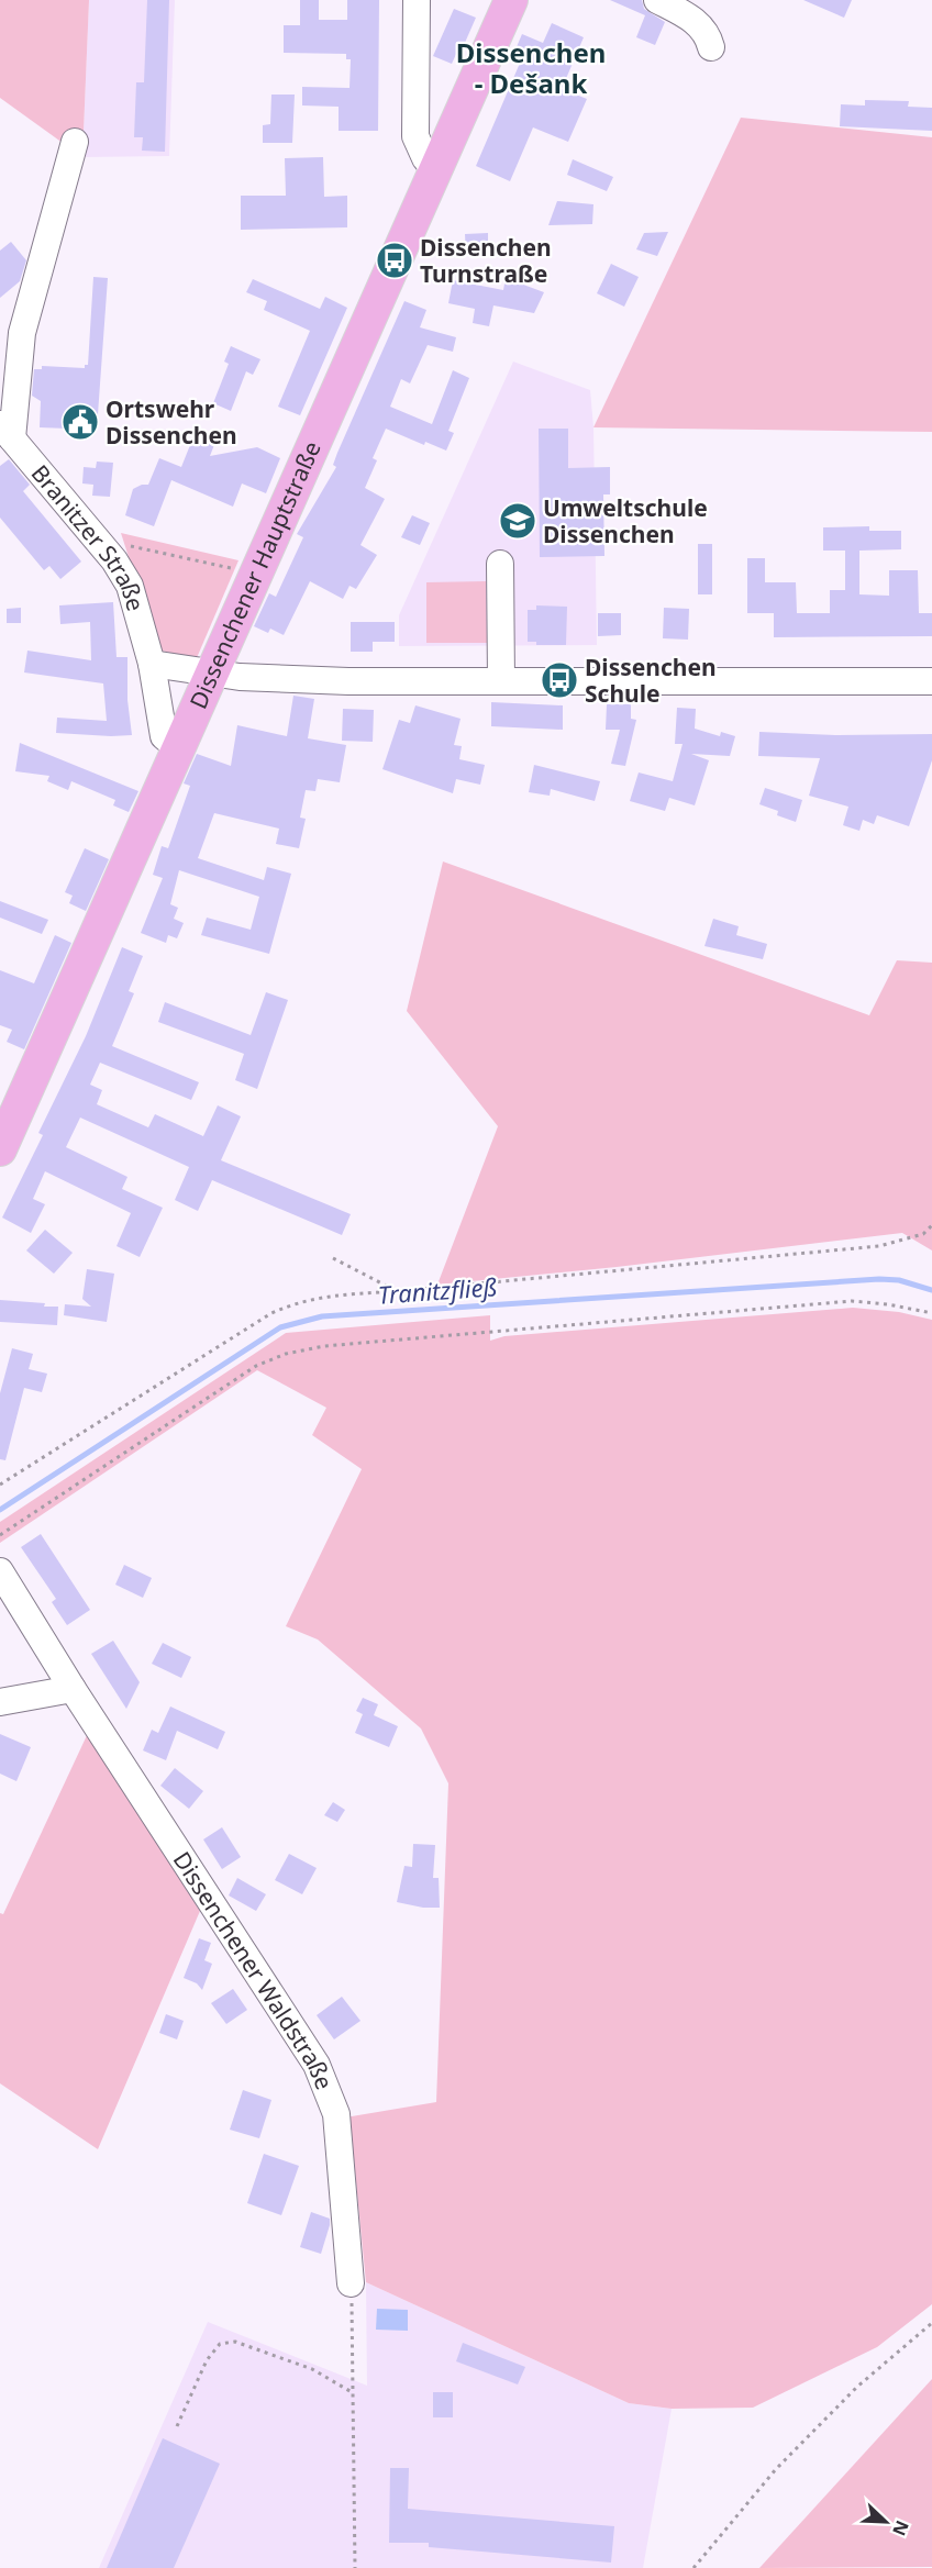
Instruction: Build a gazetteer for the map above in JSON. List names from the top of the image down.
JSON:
{
  "streets": {
    "main road": ["Dissenchener Hauptstraße"],
    "street": ["Branitzer Straße", "Dissenchener Waldstraße"]
  },
  "crossings": [
    ["Branitzer Straße", "Dissenchener Hauptstraße"]
  ],
  "districts": ["Dissenchen - Dešank"],
  "water": ["Tranitzfließ"],
  "places": {
    "bus stop": ["Dissenchen Turnstraße", "Dissenchen Schule"],
    "public building": ["Ortswehr Dissenchen"],
    "school or university": ["Umweltschule Dissenchen"]
  },
  "north": "bottom right"
}
